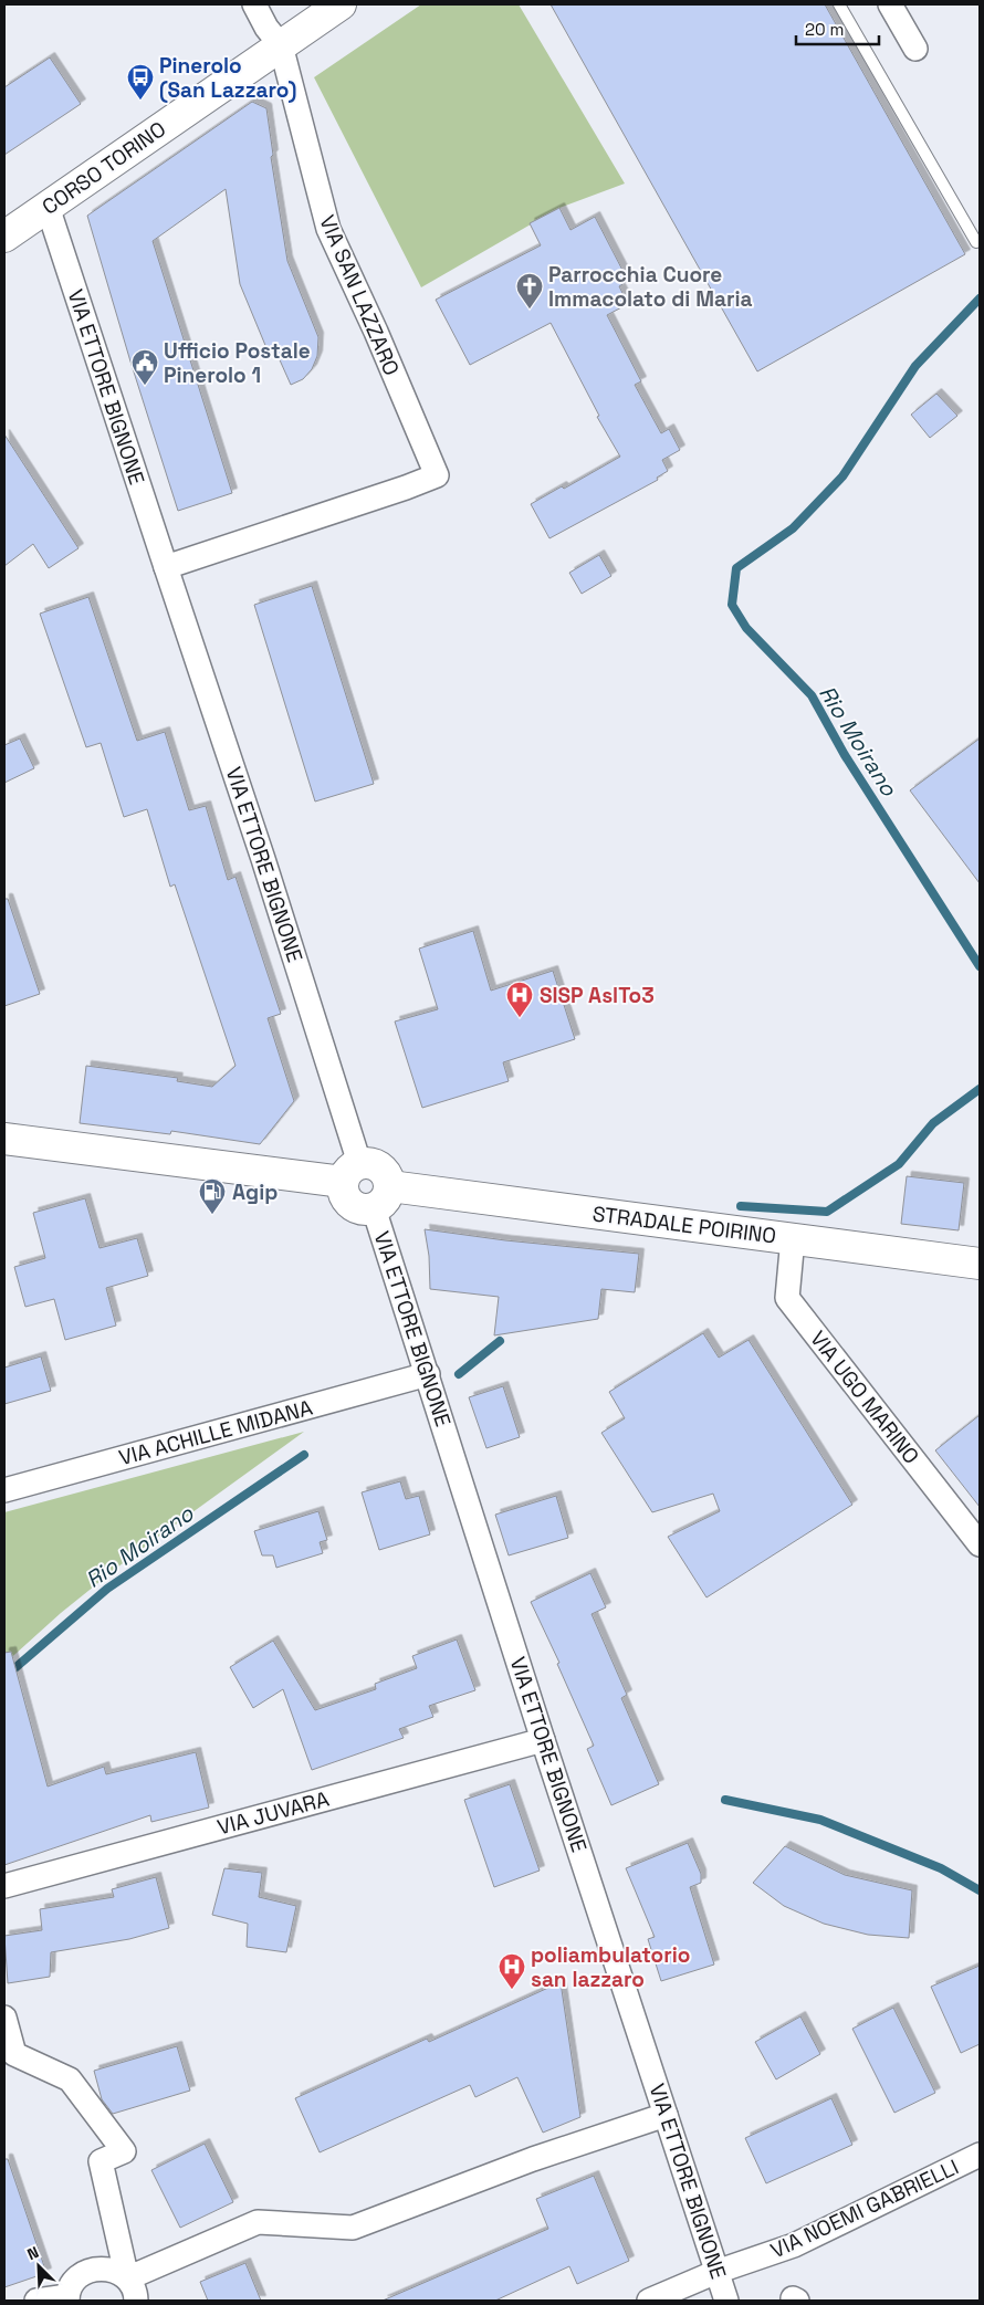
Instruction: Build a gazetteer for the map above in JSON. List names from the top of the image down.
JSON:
{
  "streets": {
    "main road": ["CORSO TORINO", "STRADALE POIRINO"],
    "street": [
      "VIA SAN LAZZARO",
      "VIA ETTORE BIGNONE",
      "VIA UGO MARINO",
      "VIA ACHILLE MIDANA",
      "VIA JUVARA",
      "VIA NOEMI GABRIELLI"
    ]
  },
  "crossings": [
    ["CORSO TORINO", "VIA SAN LAZZARO"],
    ["CORSO TORINO", "VIA ETTORE BIGNONE"],
    ["VIA SAN LAZZARO", "VIA ETTORE BIGNONE"],
    ["VIA ETTORE BIGNONE", "STRADALE POIRINO"],
    ["VIA ETTORE BIGNONE", "VIA ACHILLE MIDANA"],
    ["VIA ETTORE BIGNONE", "VIA JUVARA"],
    ["VIA ETTORE BIGNONE", "VIA NOEMI GABRIELLI"],
    ["STRADALE POIRINO", "VIA UGO MARINO"]
  ],
  "water": ["Rio Moirano"],
  "places": {
    "bus stop": ["Pinerolo (San Lazzaro)"],
    "church": ["Parrocchia Cuore Immacolato di Maria"],
    "public building": ["Ufficio Postale Pinerolo 1"],
    "hospital": ["SISP AslTo3", "poliambulatorio san lazzaro"],
    "fuel station": ["Agip"]
  },
  "scale_bar": "20 m",
  "north": "top left"
}
